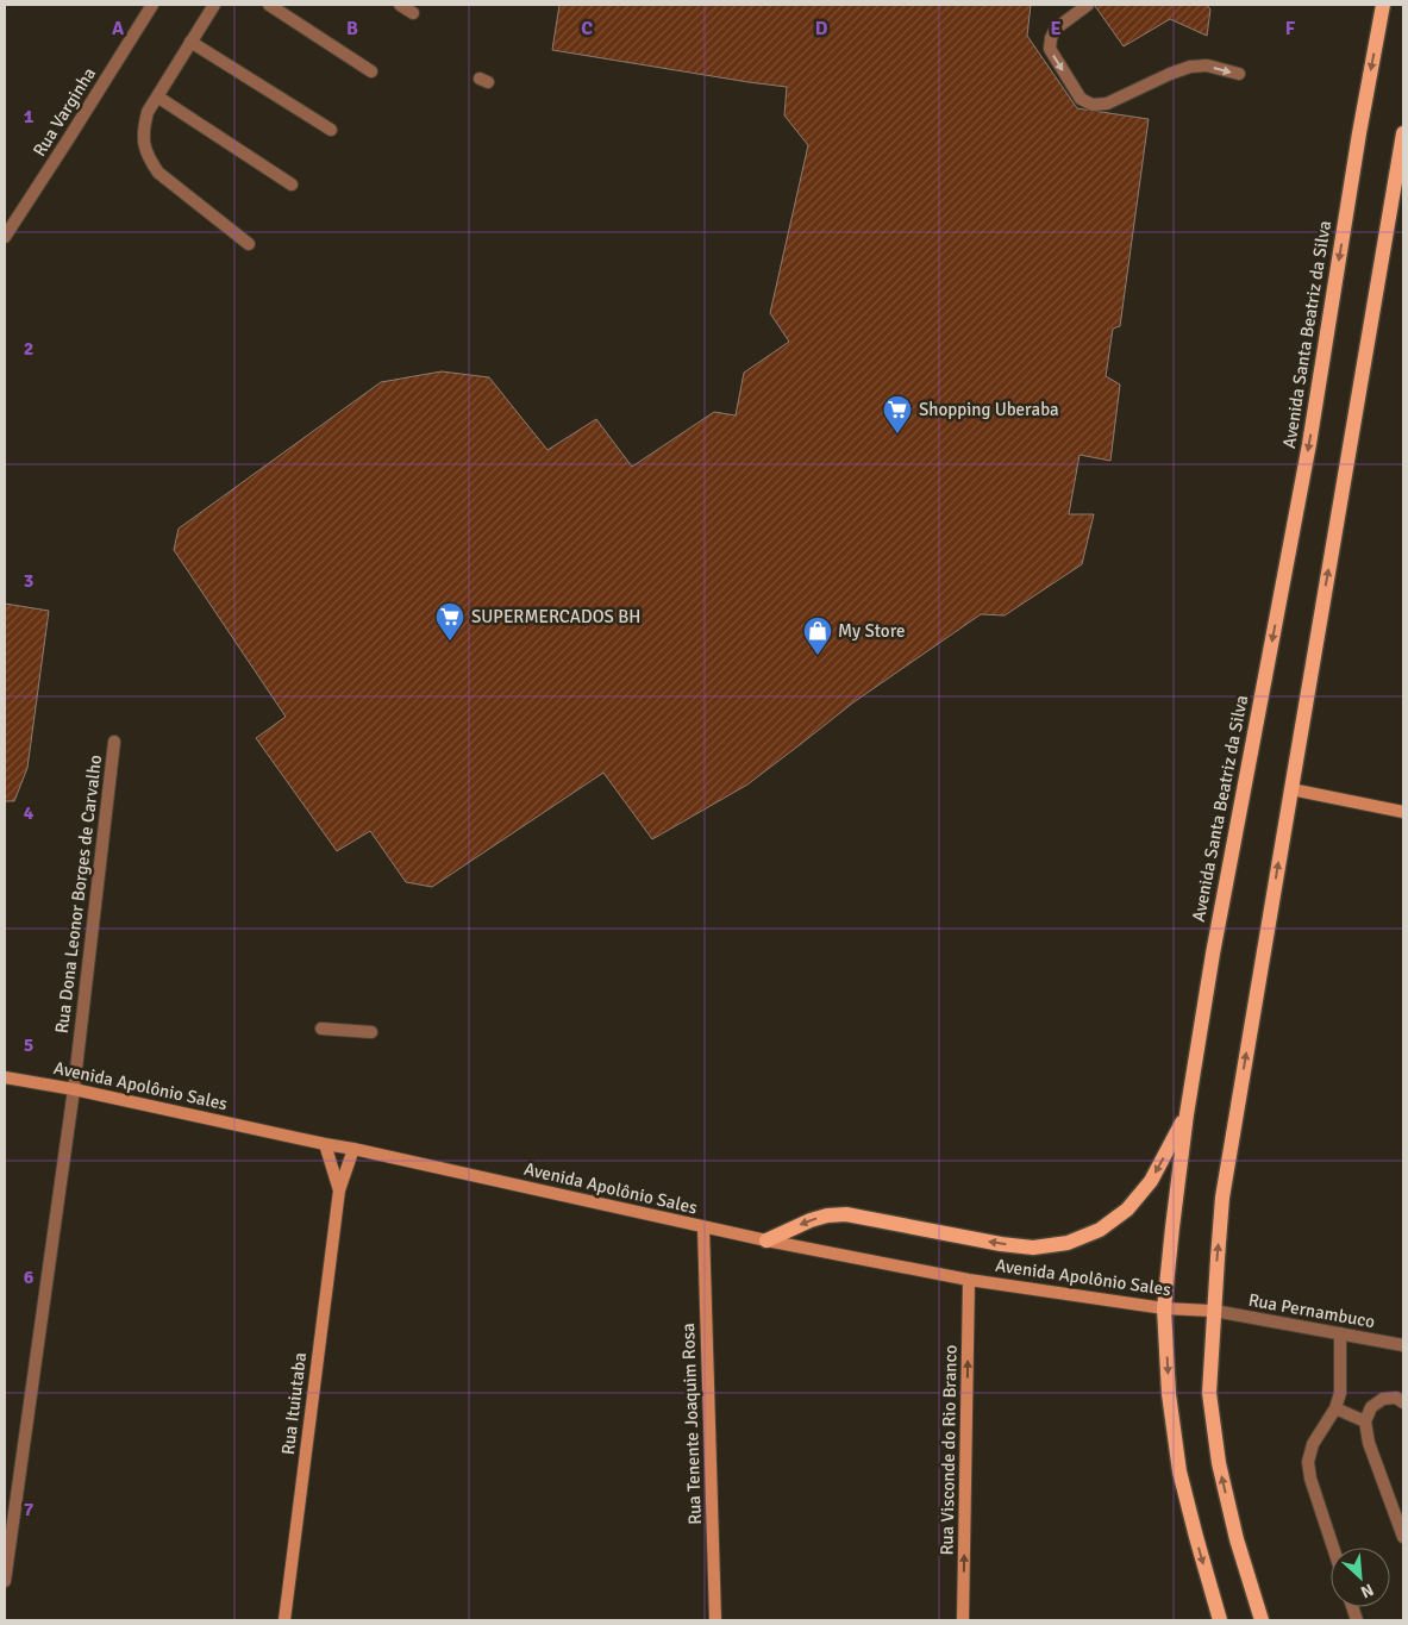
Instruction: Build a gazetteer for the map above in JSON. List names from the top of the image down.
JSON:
{
  "streets": {
    "main road": ["Avenida Santa Beatriz da Silva"],
    "street": [
      "Rua Varginha",
      "Rua Dona Leonor Borges de Carvalho",
      "Avenida Apolônio Sales",
      "Rua Pernambuco",
      "Rua Ituiutaba",
      "Rua Tenente Joaquim Rosa",
      "Rua Visconde do Rio Branco"
    ]
  },
  "crossings": [
    ["Avenida Santa Beatriz da Silva", "Avenida Apolônio Sales"],
    ["Rua Dona Leonor Borges de Carvalho", "Avenida Apolônio Sales"],
    ["Avenida Apolônio Sales", "Rua Pernambuco"],
    ["Avenida Apolônio Sales", "Rua Ituiutaba"],
    ["Avenida Apolônio Sales", "Rua Tenente Joaquim Rosa"],
    ["Avenida Apolônio Sales", "Rua Visconde do Rio Branco"]
  ],
  "one_way": ["Rua Visconde do Rio Branco"],
  "places": {
    "supermarket": ["Shopping Uberaba", "SUPERMERCADOS BH"],
    "shop": ["My Store"]
  },
  "north": "bottom right",
  "grid": {
    "columns": [
      "A",
      "B",
      "C",
      "D",
      "E",
      "F"
    ],
    "rows": [
      "1",
      "2",
      "3",
      "4",
      "5",
      "6",
      "7"
    ]
  }
}
